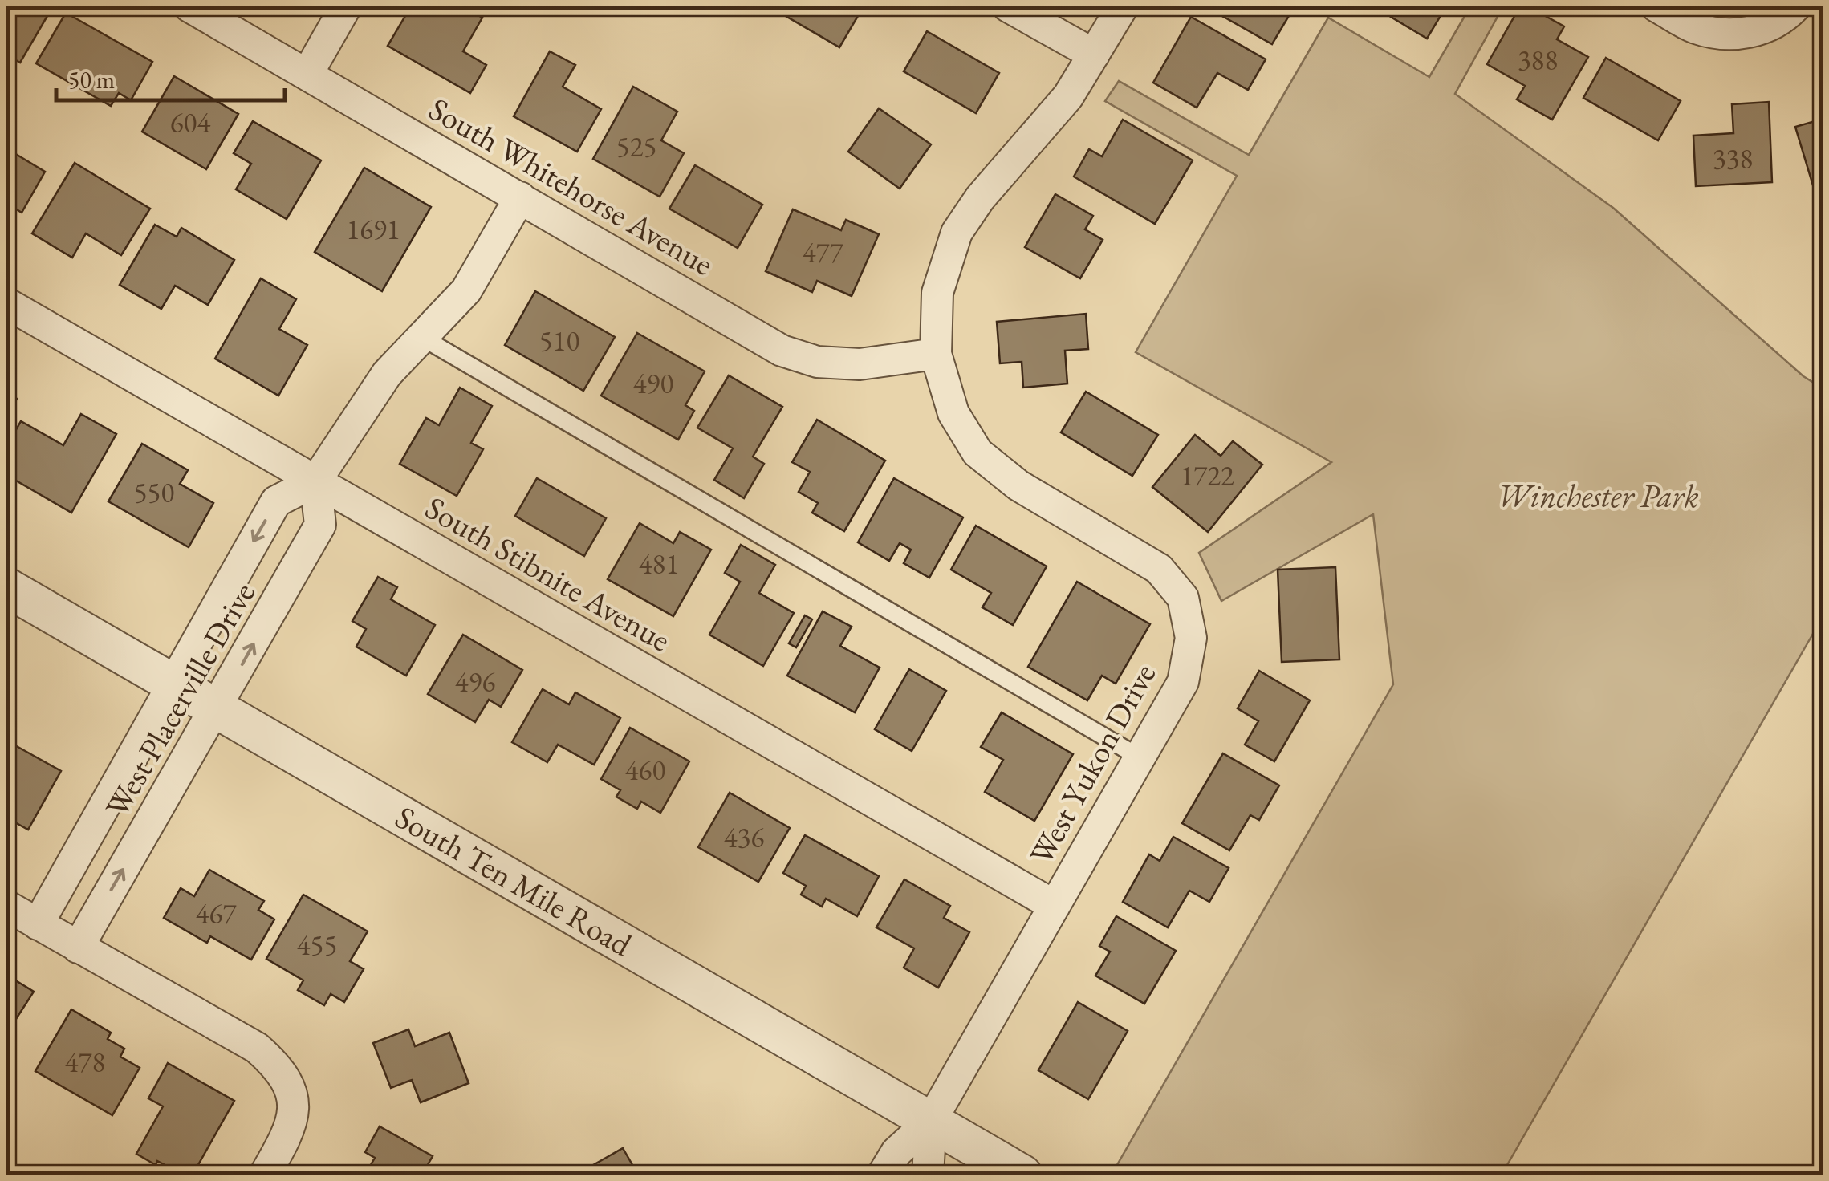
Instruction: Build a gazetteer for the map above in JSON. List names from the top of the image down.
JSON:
{
  "streets": {
    "street": [
      "South Whitehorse Avenue",
      "South Stibnite Avenue",
      "West Placerville Drive",
      "West Yukon Drive",
      "South Ten Mile Road"
    ]
  },
  "crossings": [
    ["South Whitehorse Avenue", "West Placerville Drive"],
    ["South Whitehorse Avenue", "West Yukon Drive"],
    ["South Stibnite Avenue", "West Placerville Drive"],
    ["South Stibnite Avenue", "West Yukon Drive"],
    ["West Placerville Drive", "South Ten Mile Road"],
    ["West Yukon Drive", "South Ten Mile Road"]
  ],
  "parks": ["Winchester Park"],
  "house_numbers": [
    "388",
    "604",
    "525",
    "338",
    "1691",
    "477",
    "510",
    "490",
    "1722",
    "550",
    "481",
    "496",
    "460",
    "436",
    "467",
    "455",
    "478"
  ],
  "scale_bar": "50 m"
}
